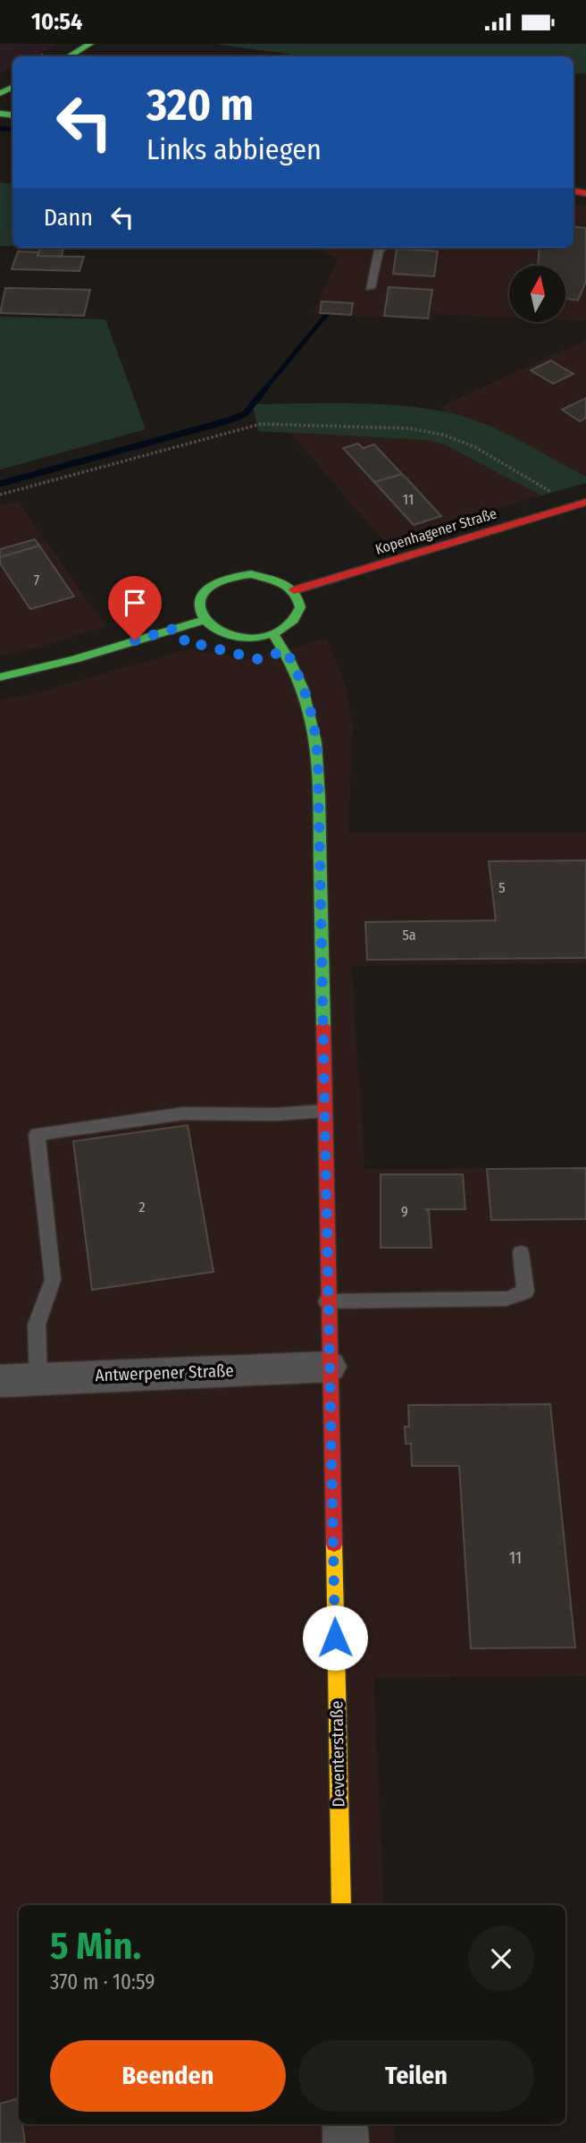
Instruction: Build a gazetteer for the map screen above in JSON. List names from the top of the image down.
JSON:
{
  "streets": {
    "street": ["Kopenhagener Straße", "Antwerpener Straße", "Deventerstraße"]
  },
  "crossings": [
    ["Kopenhagener Straße", "Deventerstraße"],
    ["Antwerpener Straße", "Deventerstraße"]
  ],
  "house_numbers": [
    "11",
    "7",
    "5",
    "5a",
    "2",
    "9",
    "11"
  ],
  "north": "top",
  "page": {
    "status": "10:54",
    "turn": ["320 m", "Links abbiegen"],
    "then": "Dann",
    "heading": ["5 Min.", "370 m · 10:59"],
    "buttons": ["Beenden", "Teilen"]
  }
}
